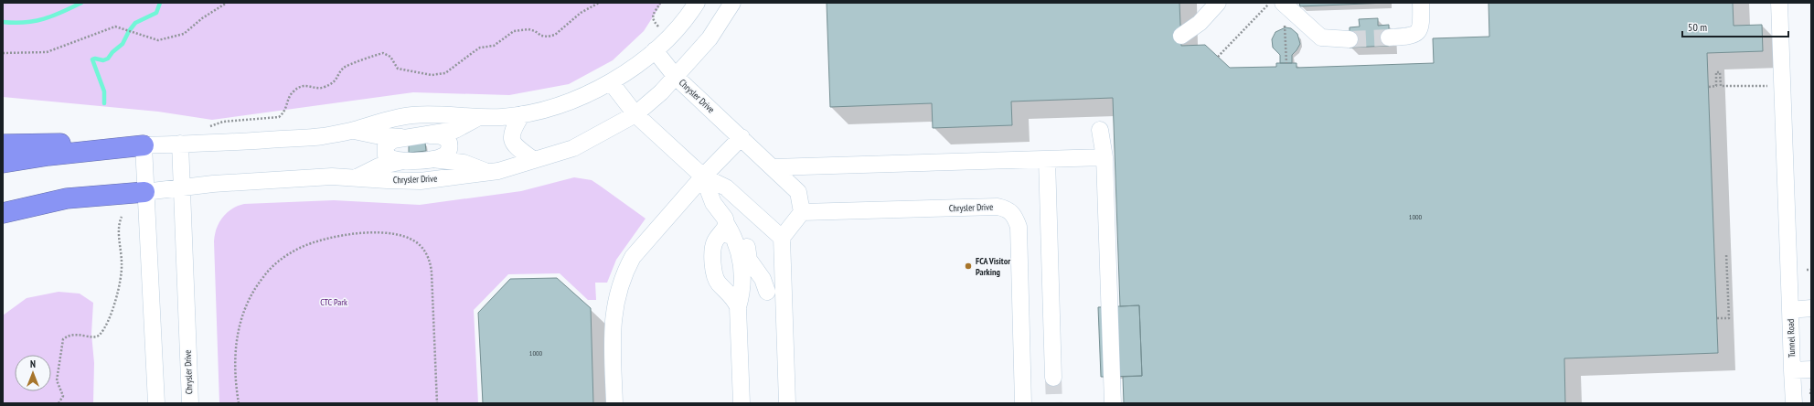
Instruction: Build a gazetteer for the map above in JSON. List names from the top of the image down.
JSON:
{
  "streets": {
    "street": ["Chrysler Drive", "Tunnel Road"]
  },
  "parks": ["CTC Park"],
  "places": ["FCA Visitor Parking"],
  "house_numbers": ["1000", "1000"],
  "scale_bar": "50 m",
  "north": "top"
}
